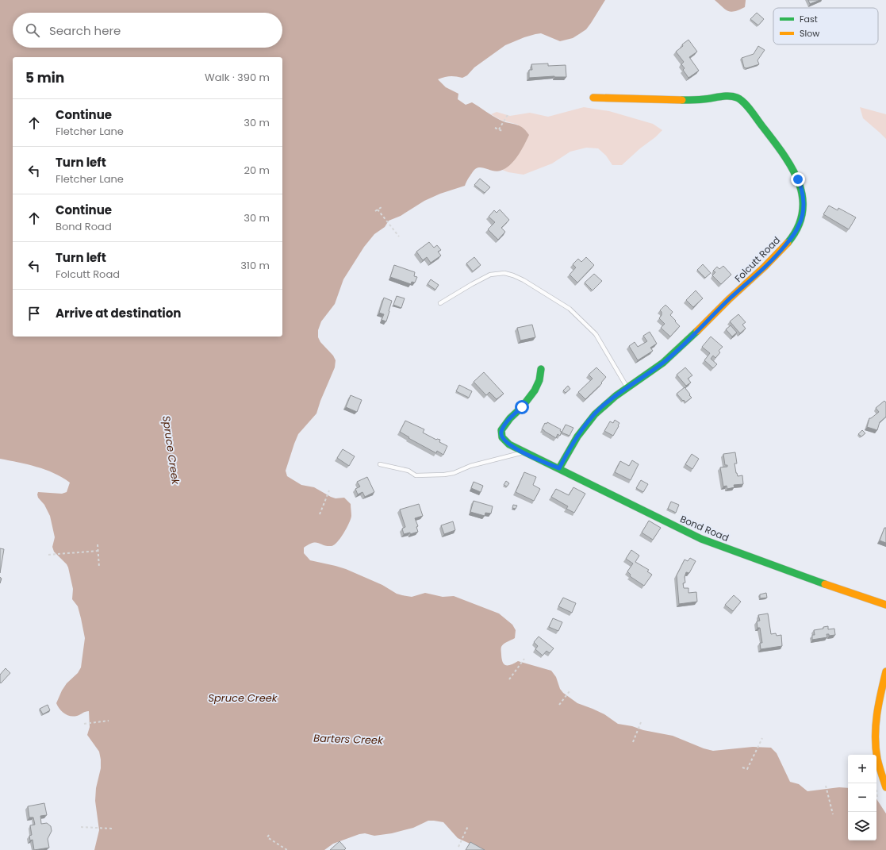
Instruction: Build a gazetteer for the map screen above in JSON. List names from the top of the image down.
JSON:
{
  "streets": {
    "street": ["Folcutt Road", "Bond Road"]
  },
  "crossings": [
    ["Folcutt Road", "Bond Road"]
  ],
  "water": ["Spruce Creek", "Barters Creek"],
  "legend": ["Fast", "Slow"],
  "page": {
    "search": "Search here",
    "heading": ["5 min", "Walk · 390 m"],
    "list": [
      ["Continue", "Fletcher Lane", "30 m"],
      ["Turn left", "Fletcher Lane", "20 m"],
      ["Continue", "Bond Road", "30 m"],
      ["Turn left", "Folcutt Road", "310 m"],
      "Arrive at destination"
    ],
    "map_buttons": ["+", "−"]
  }
}
